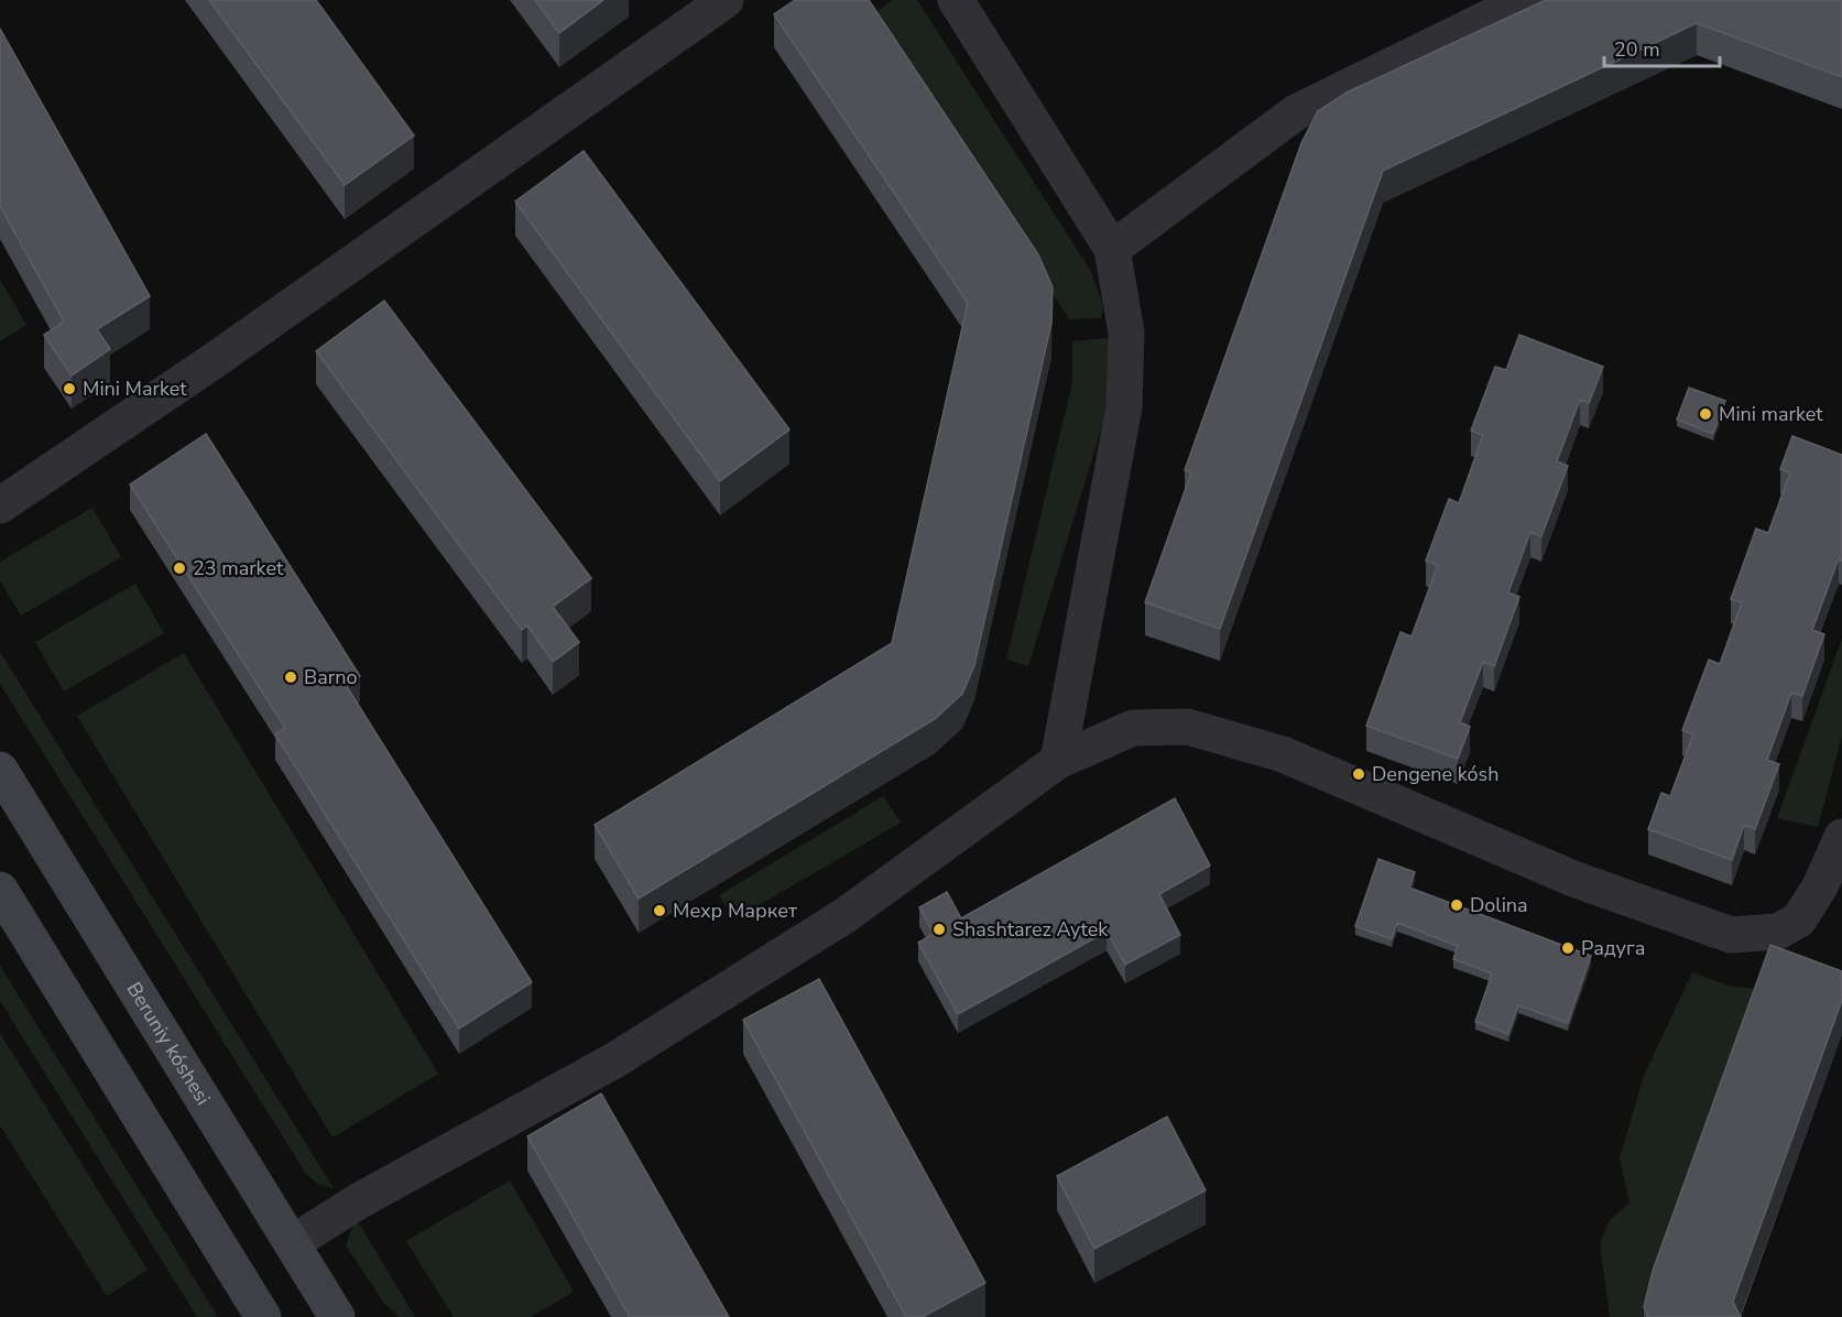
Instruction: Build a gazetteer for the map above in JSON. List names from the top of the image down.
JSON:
{
  "streets": {
    "street": ["Beruniy kóshesi"]
  },
  "places": [
    "Mini Market",
    "Mini market",
    "23 market",
    "Barno",
    "Dengene kósh",
    "Dolina",
    "Мехр Маркет",
    "Shashtarez Aytek",
    "Радуга"
  ],
  "scale_bar": "20 m"
}
